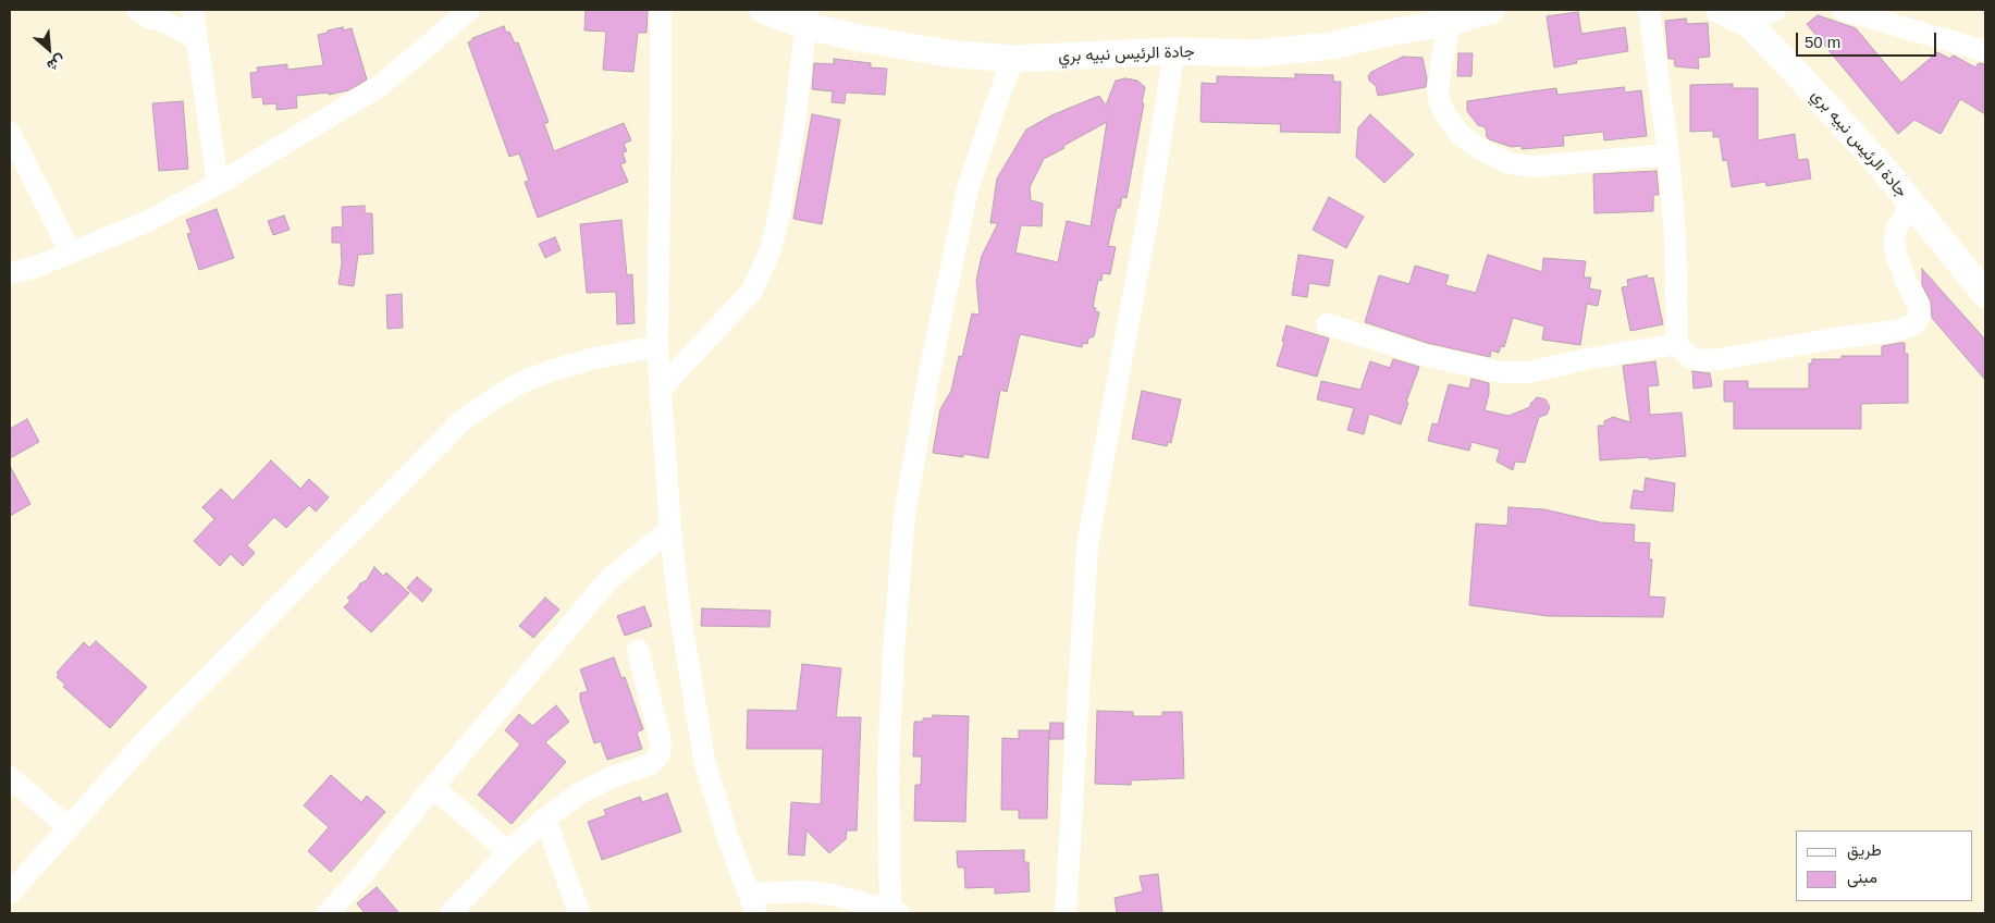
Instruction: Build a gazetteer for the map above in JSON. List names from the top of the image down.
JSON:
{
  "streets": {
    "main road": ["جادة الرئيس نبيه بري"]
  },
  "legend": ["طريق", "مبنى"],
  "scale_bar": "50 m",
  "north": "bottom right"
}
